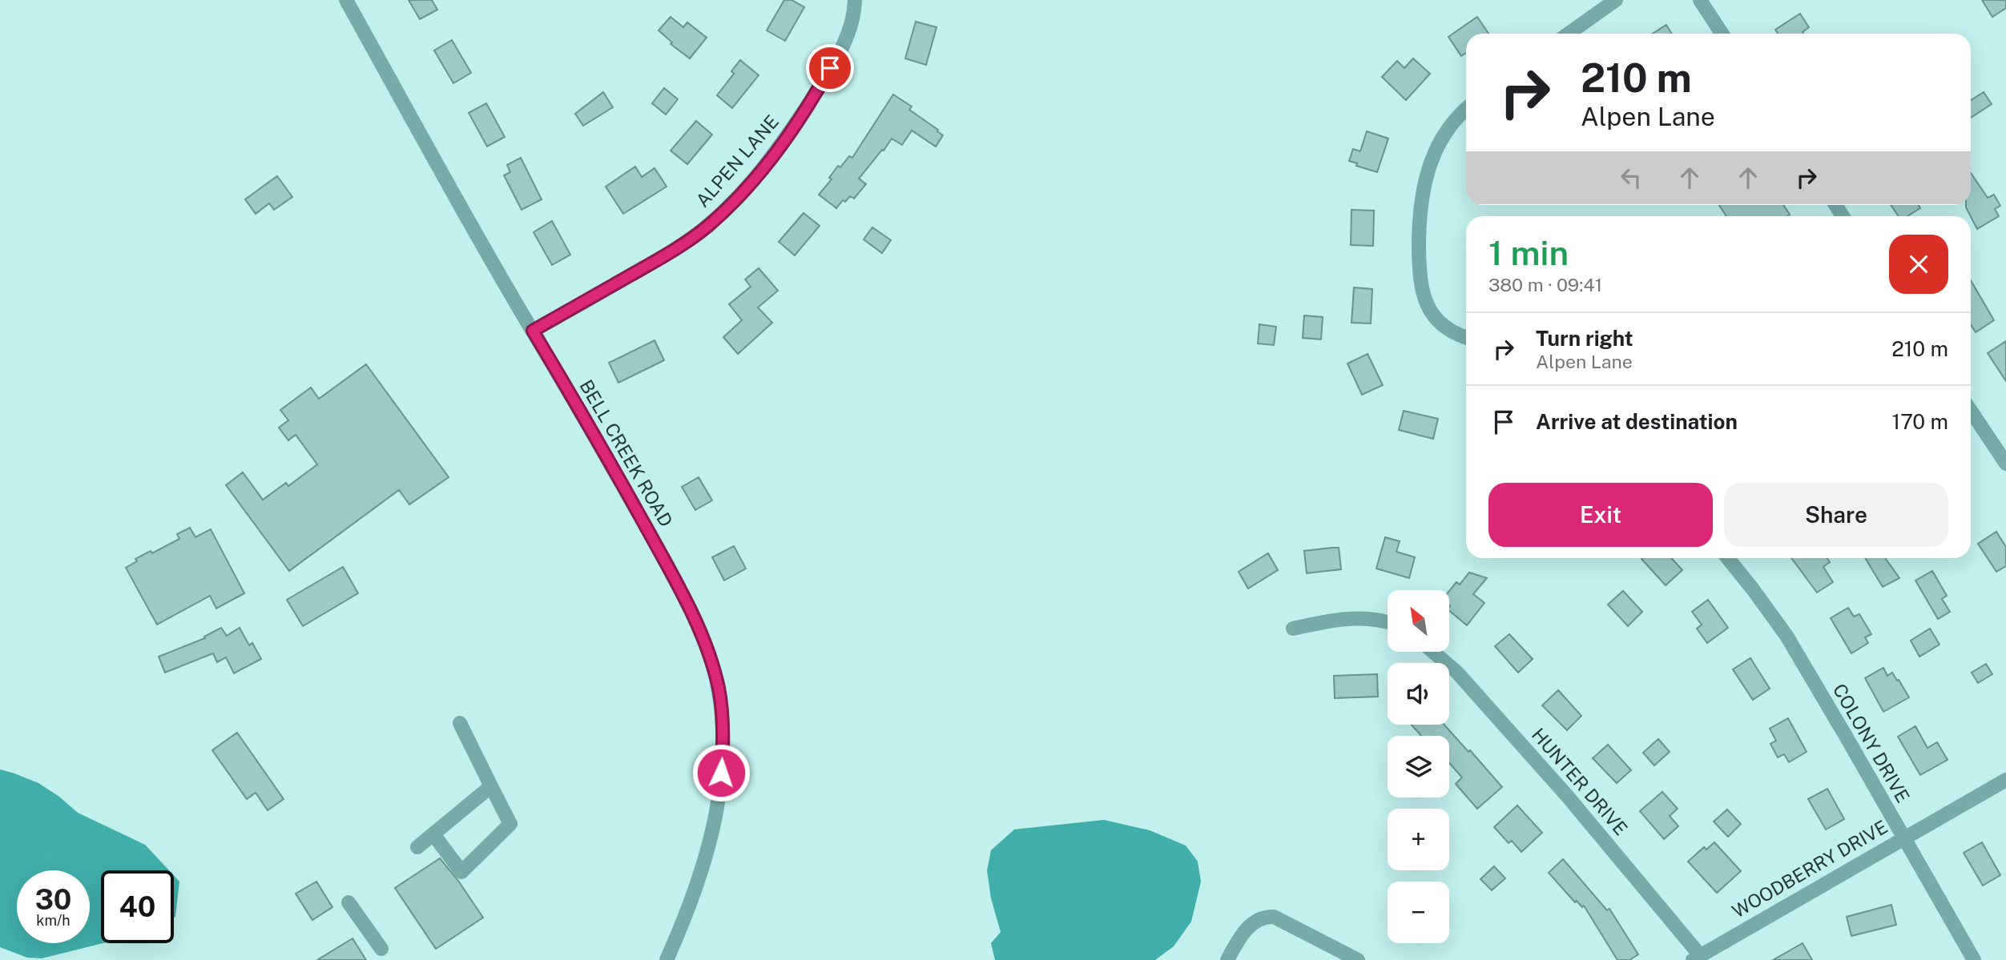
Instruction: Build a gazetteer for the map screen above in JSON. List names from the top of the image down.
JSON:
{
  "streets": {
    "street": [
      "ALPEN LANE",
      "BELL CREEK ROAD",
      "COLONY DRIVE",
      "HUNTER DRIVE",
      "WOODBERRY DRIVE"
    ]
  },
  "crossings": [
    ["ALPEN LANE", "BELL CREEK ROAD"],
    ["COLONY DRIVE", "WOODBERRY DRIVE"],
    ["HUNTER DRIVE", "WOODBERRY DRIVE"]
  ],
  "north": "top left",
  "page": {
    "turn": ["210 m", "Alpen Lane"],
    "heading": ["1 min", "380 m · 09:41"],
    "list": [
      {
        "name": "Turn right",
        "note": "Alpen Lane",
        "value": "210 m"
      },
      {
        "name": "Arrive at destination",
        "value": "170 m"
      }
    ],
    "buttons": ["Exit", "Share"],
    "map_buttons": ["+", "−"],
    "speed": "30 km/h",
    "limit": "40"
  }
}
